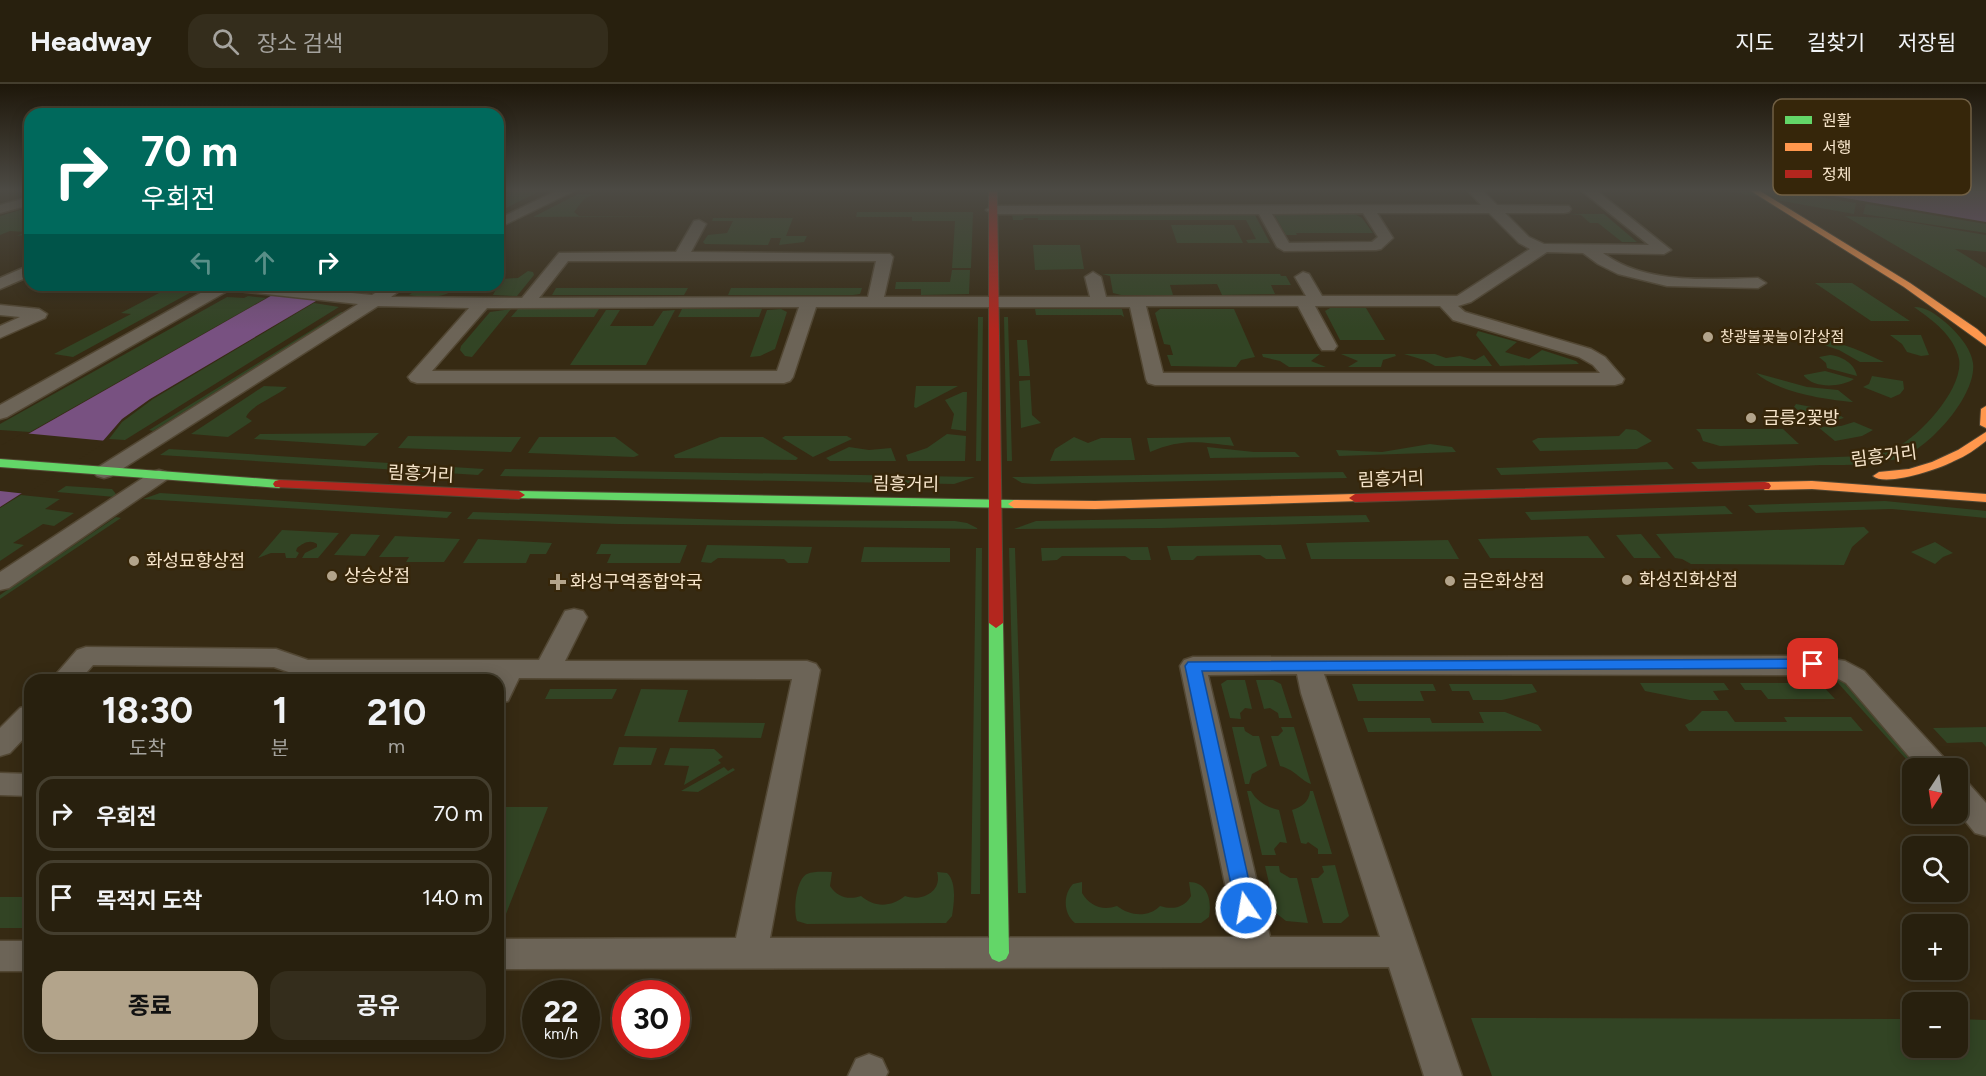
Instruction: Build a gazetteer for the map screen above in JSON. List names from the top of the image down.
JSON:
{
  "streets": {
    "main road": ["림흥거리"]
  },
  "places": {
    "other": [
      "창광불꽃놀이감상점",
      "금릉2꽃방",
      "화성묘향상점",
      "상승상점",
      "화성진화상점",
      "금은화상점"
    ],
    "health": ["화성구역종합약국"]
  },
  "legend": ["원활", "서행", "정체"],
  "north": "bottom",
  "page": {
    "header": "Headway",
    "search": "장소 검색",
    "nav": ["지도", "길찾기", "저장됨"],
    "turn": ["70 m", "우회전"],
    "eta": [
      "18:30",
      "도착",
      "1",
      "분",
      "210",
      "m"
    ],
    "map_buttons": ["+", "−"],
    "list": [
      {
        "name": "우회전",
        "value": "70 m"
      },
      {
        "name": "목적지 도착",
        "value": "140 m"
      }
    ],
    "buttons": ["종료", "공유"],
    "speed": "22 km/h",
    "limit": "30"
  }
}
